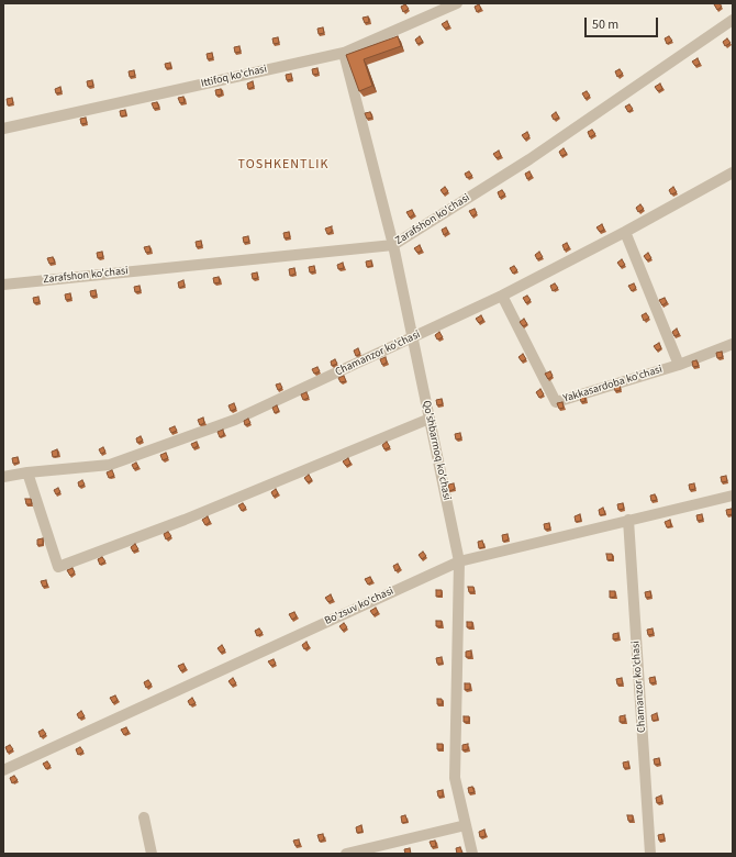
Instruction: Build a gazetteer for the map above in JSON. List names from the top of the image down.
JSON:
{
  "streets": {
    "street": [
      "Ittifoq ko'chasi",
      "Zarafshon ko'chasi",
      "Chamanzor ko'chasi",
      "Yakkasardoba ko'chasi",
      "Qo'shbarmoq ko'chasi",
      "Bo'zsuv ko'chasi"
    ]
  },
  "crossings": [
    ["Ittifoq ko'chasi", "Qo'shbarmoq ko'chasi"],
    ["Zarafshon ko'chasi", "Qo'shbarmoq ko'chasi"],
    ["Chamanzor ko'chasi", "Yakkasardoba ko'chasi"],
    ["Chamanzor ko'chasi", "Qo'shbarmoq ko'chasi"],
    ["Chamanzor ko'chasi", "Bo'zsuv ko'chasi"],
    ["Qo'shbarmoq ko'chasi", "Bo'zsuv ko'chasi"]
  ],
  "districts": ["TOSHKENTLIK"],
  "scale_bar": "50 m"
}
